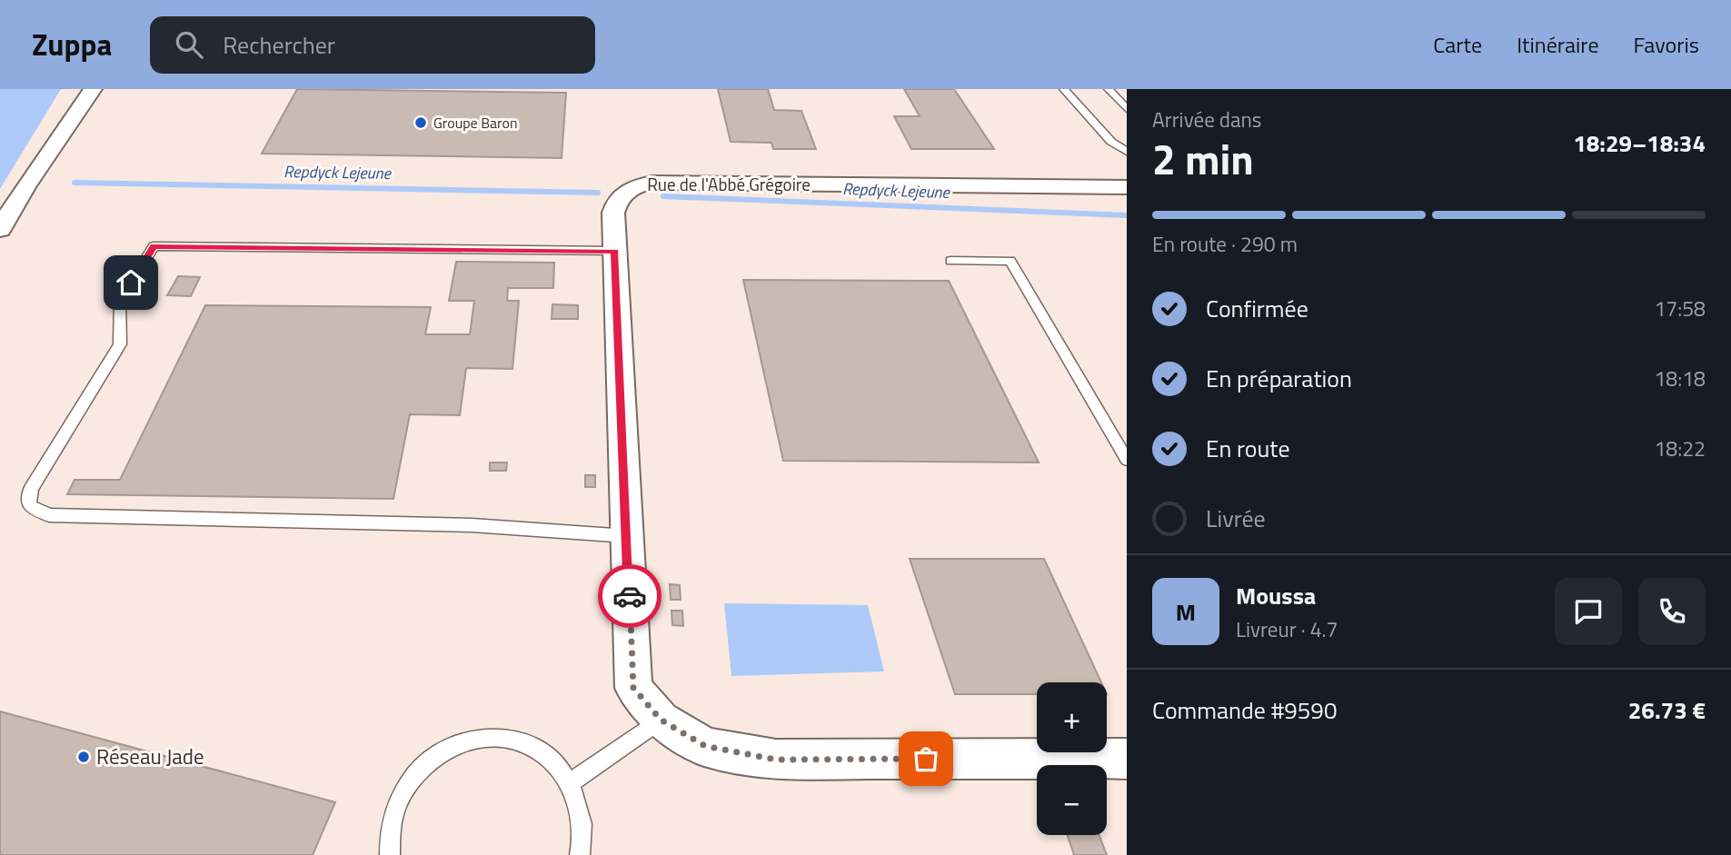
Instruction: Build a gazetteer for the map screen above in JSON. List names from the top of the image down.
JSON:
{
  "streets": {
    "street": ["Rue de l'Abbé Grégoire"]
  },
  "water": ["Repdyck Lejeune"],
  "places": ["Groupe Baron", "Réseau Jade"],
  "page": {
    "header": "Zuppa",
    "search": "Rechercher",
    "nav": ["Carte", "Itinéraire", "Favoris"],
    "heading": ["2 min", "Arrivée dans", "18:29–18:34"],
    "panel": [
      "Moussa",
      "Livreur · 4.7",
      "Commande #9590",
      "26.73 €"
    ],
    "bar": "En route · 290 m",
    "list": [
      ["Confirmée", "17:58"],
      ["En préparation", "18:18"],
      ["En route", "18:22"],
      "Livrée"
    ],
    "round": "M",
    "map_buttons": ["+", "−"]
  }
}
